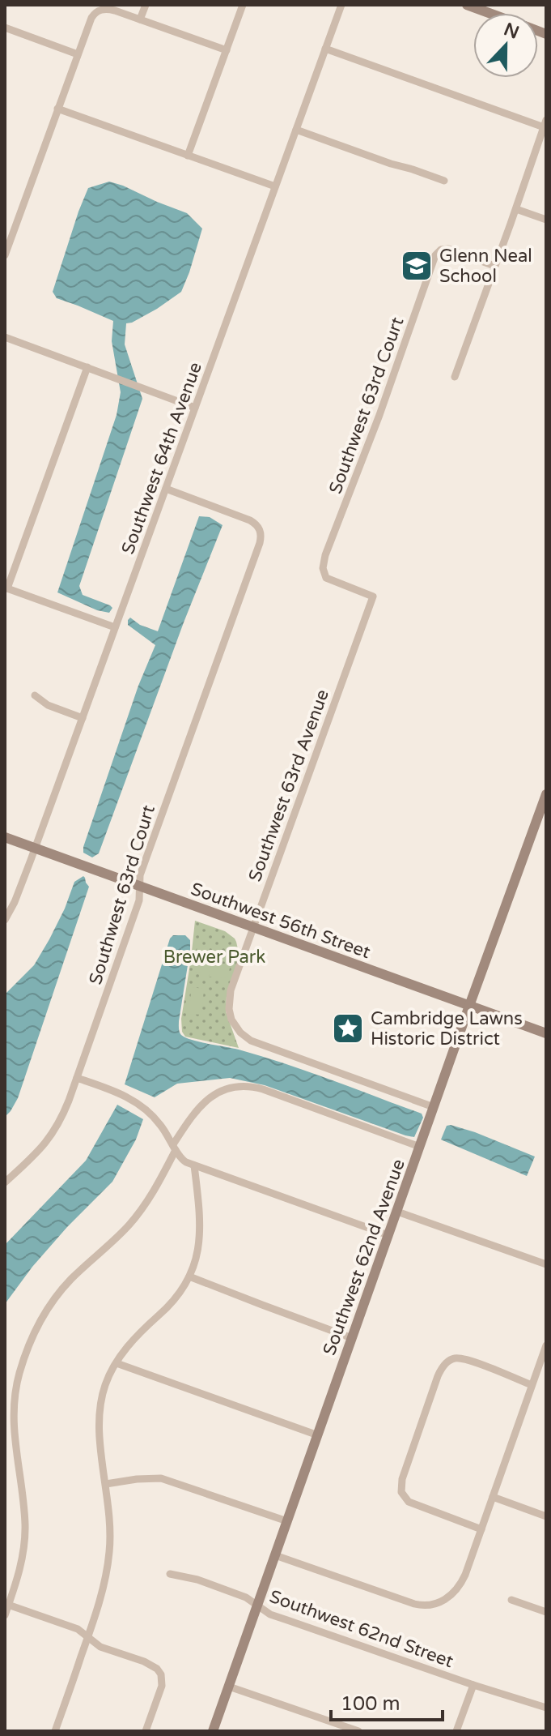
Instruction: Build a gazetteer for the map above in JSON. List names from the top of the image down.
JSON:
{
  "streets": {
    "street": [
      "Southwest 63rd Court",
      "Southwest 64th Avenue",
      "Southwest 63rd Avenue",
      "Southwest 56th Street",
      "Southwest 62nd Avenue",
      "Southwest 62nd Street"
    ]
  },
  "crossings": [
    ["Southwest 63rd Court", "Southwest 64th Avenue"],
    ["Southwest 63rd Court", "Southwest 63rd Avenue"],
    ["Southwest 63rd Court", "Southwest 56th Street"],
    ["Southwest 64th Avenue", "Southwest 56th Street"],
    ["Southwest 63rd Avenue", "Southwest 56th Street"],
    ["Southwest 63rd Avenue", "Southwest 62nd Avenue"],
    ["Southwest 56th Street", "Southwest 62nd Avenue"],
    ["Southwest 62nd Avenue", "Southwest 62nd Street"]
  ],
  "parks": ["Brewer Park"],
  "places": {
    "school or university": ["Glenn Neal School"],
    "place": ["Cambridge Lawns Historic District"]
  },
  "scale_bar": "100 m",
  "north": "top"
}
